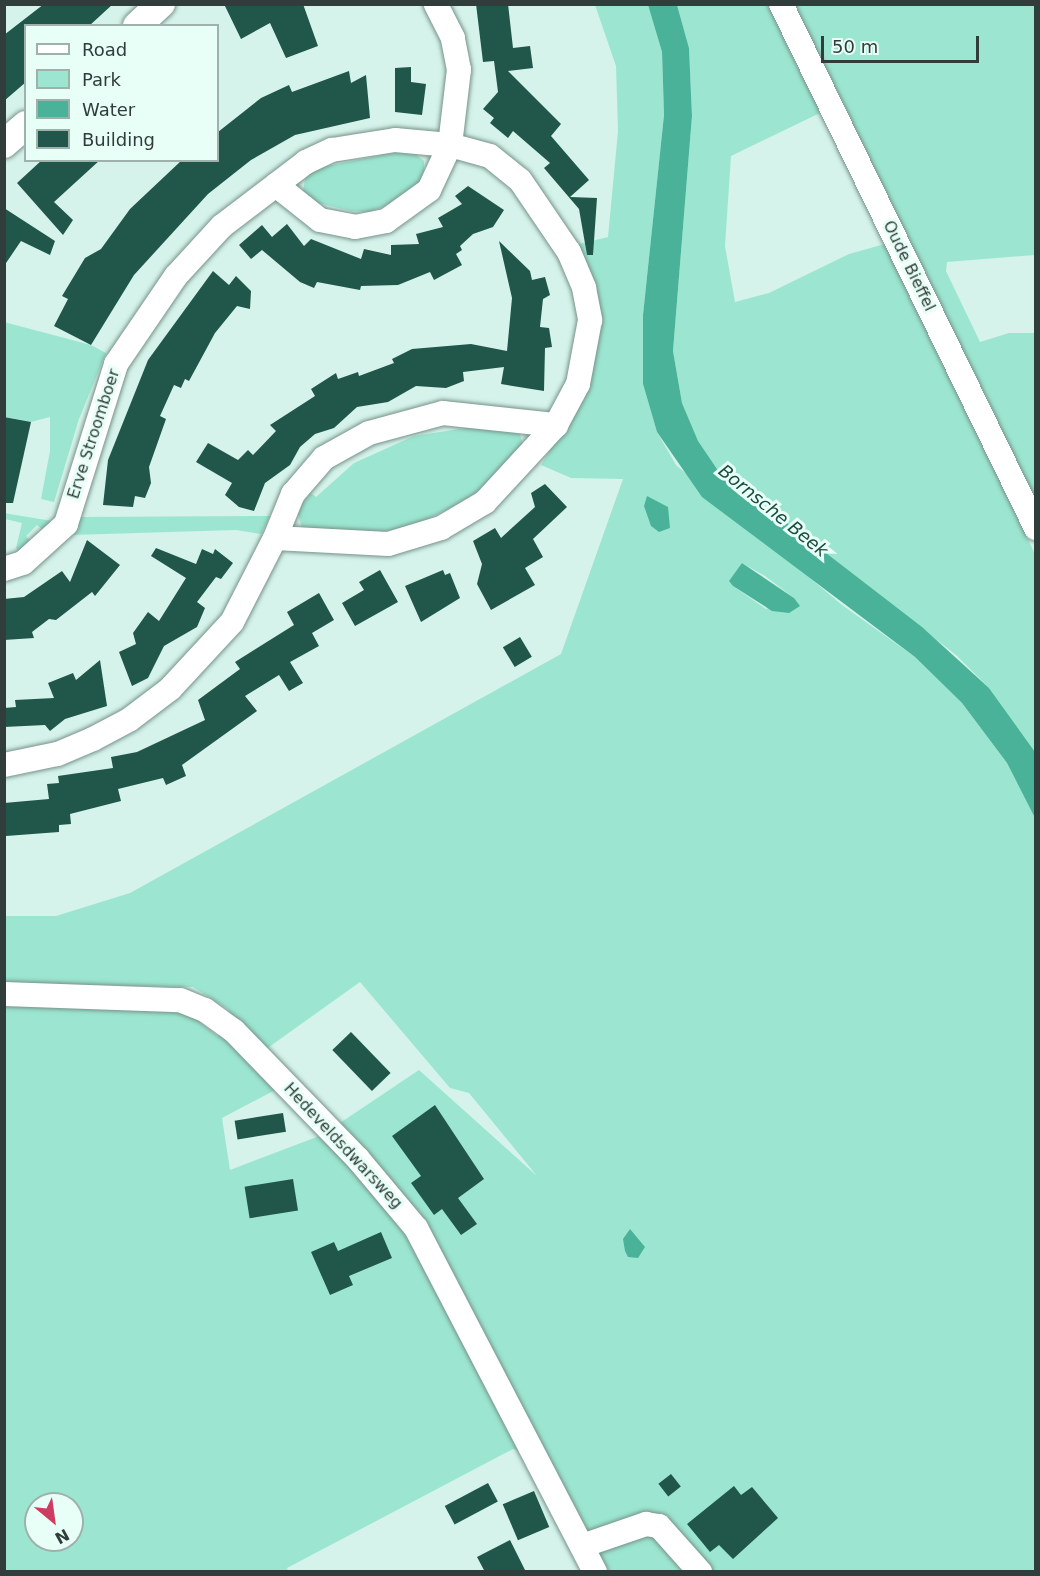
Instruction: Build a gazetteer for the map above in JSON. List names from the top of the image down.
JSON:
{
  "streets": {
    "street": ["Oude Bieffel", "Erve Stroomboer", "Hedeveldsdwarsweg"]
  },
  "water": ["Bornsche Beek"],
  "legend": [
    "Road",
    "Park",
    "Water",
    "Building"
  ],
  "scale_bar": "50 m",
  "north": "bottom right"
}
